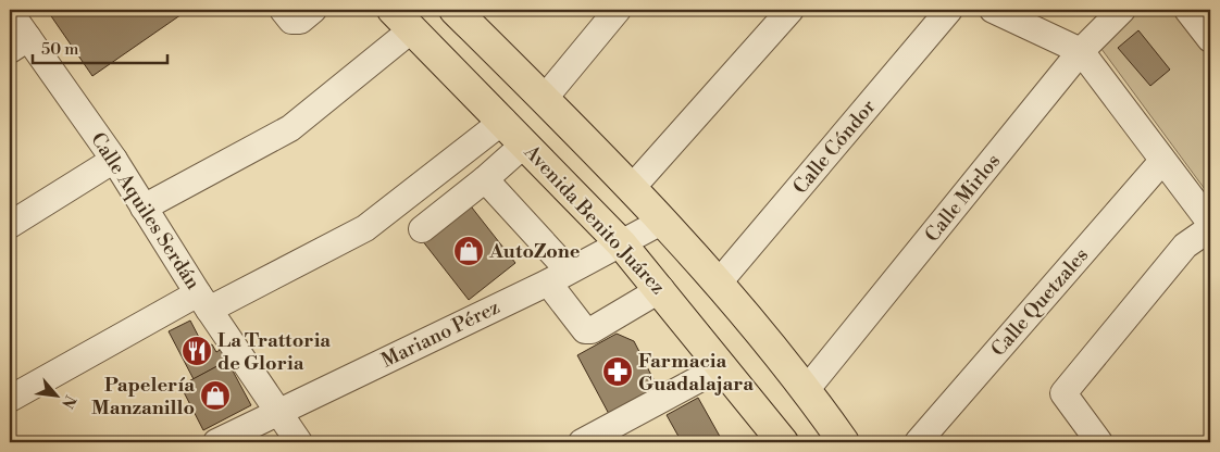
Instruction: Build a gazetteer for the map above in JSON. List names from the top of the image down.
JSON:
{
  "streets": {
    "main road": ["Avenida Benito Juárez"],
    "street": [
      "Calle Cóndor",
      "Calle Mirlos",
      "Calle Aquiles Serdán",
      "Calle Quetzales",
      "Mariano Pérez"
    ]
  },
  "crossings": [
    ["Calle Aquiles Serdán", "Mariano Pérez"],
    ["Avenida Benito Juárez", "Mariano Pérez"]
  ],
  "places": {
    "shop": ["AutoZone", "Papelería Manzanillo"],
    "restaurant": ["La Trattoria de Gloria"],
    "pharmacy": ["Farmacia Guadalajara"]
  },
  "scale_bar": "50 m",
  "north": "bottom right"
}
